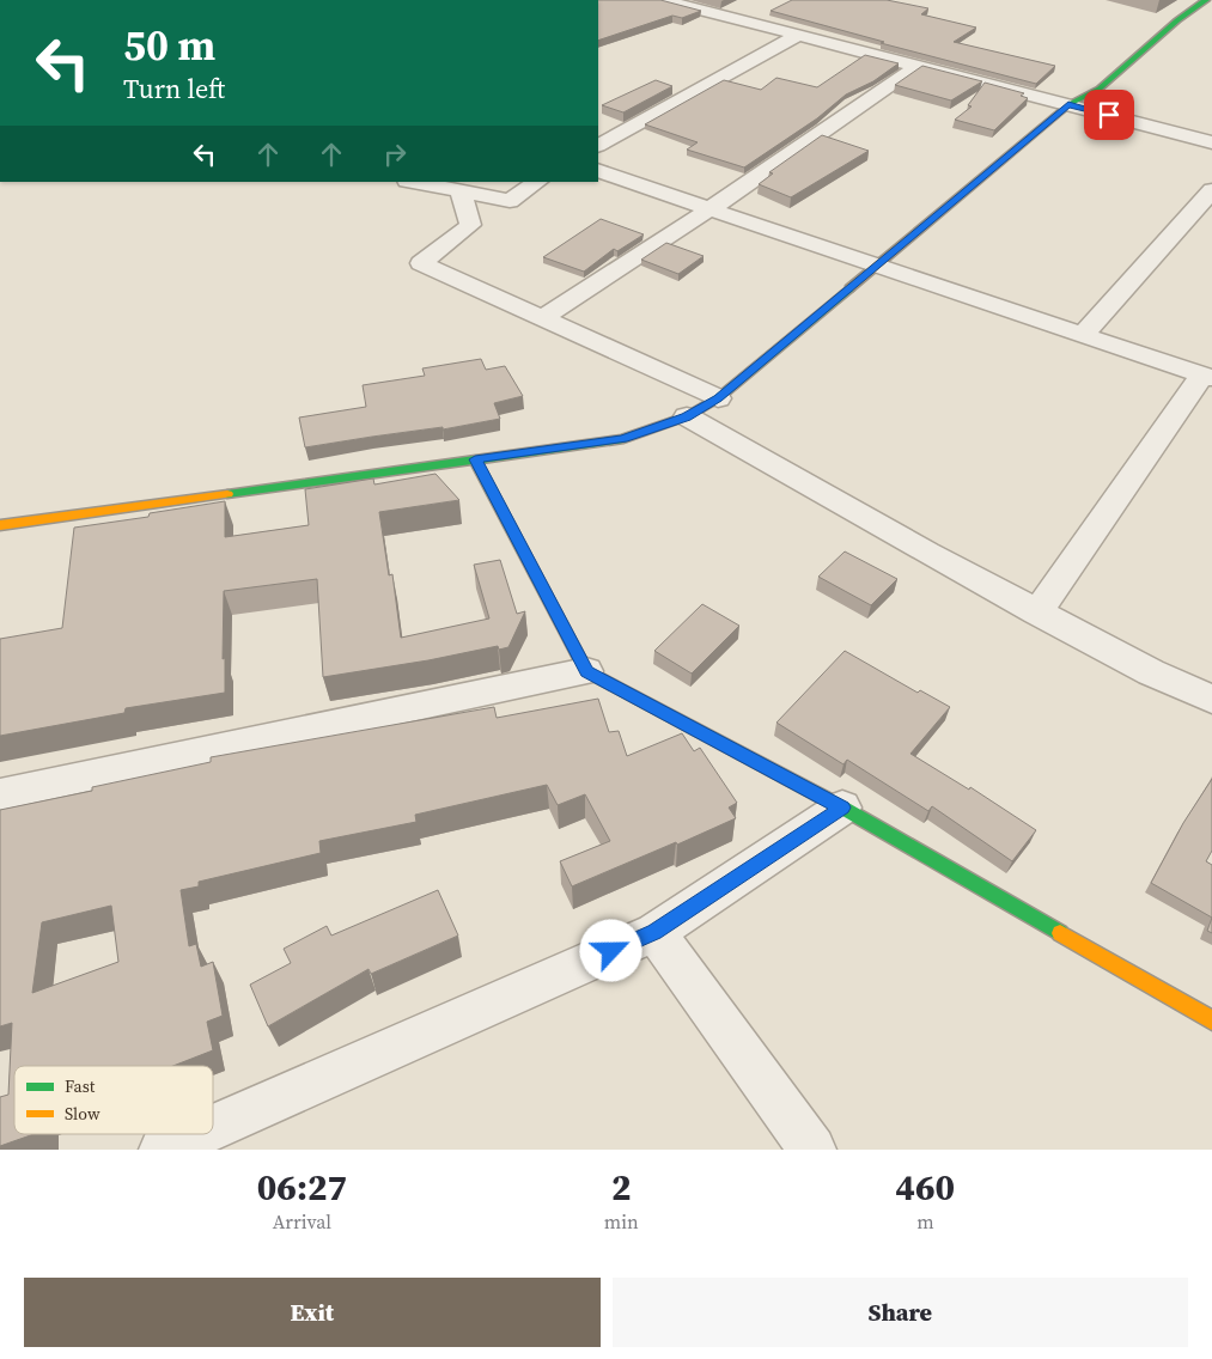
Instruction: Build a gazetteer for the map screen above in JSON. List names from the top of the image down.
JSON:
{
  "legend": ["Fast", "Slow"],
  "page": {
    "turn": ["50 m", "Turn left"],
    "eta": [
      "06:27",
      "Arrival",
      "2",
      "min",
      "460",
      "m"
    ],
    "buttons": ["Exit", "Share"]
  }
}
